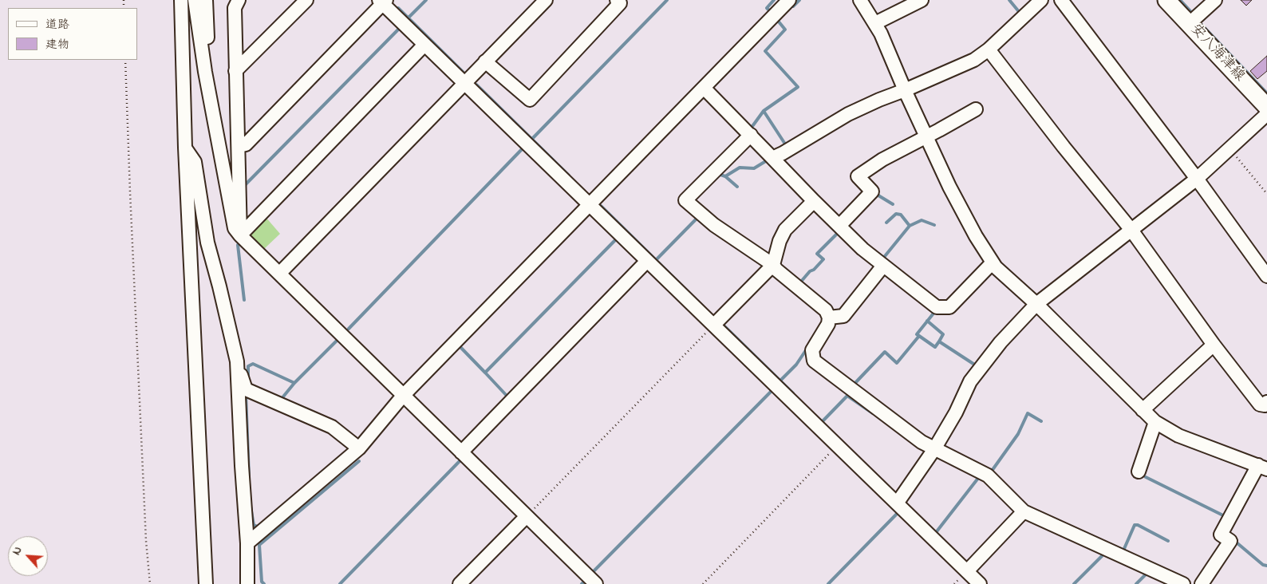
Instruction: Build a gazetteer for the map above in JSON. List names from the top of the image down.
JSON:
{
  "streets": {
    "main road": ["安八海津線"]
  },
  "legend": ["道路", "建物"],
  "north": "top left"
}
